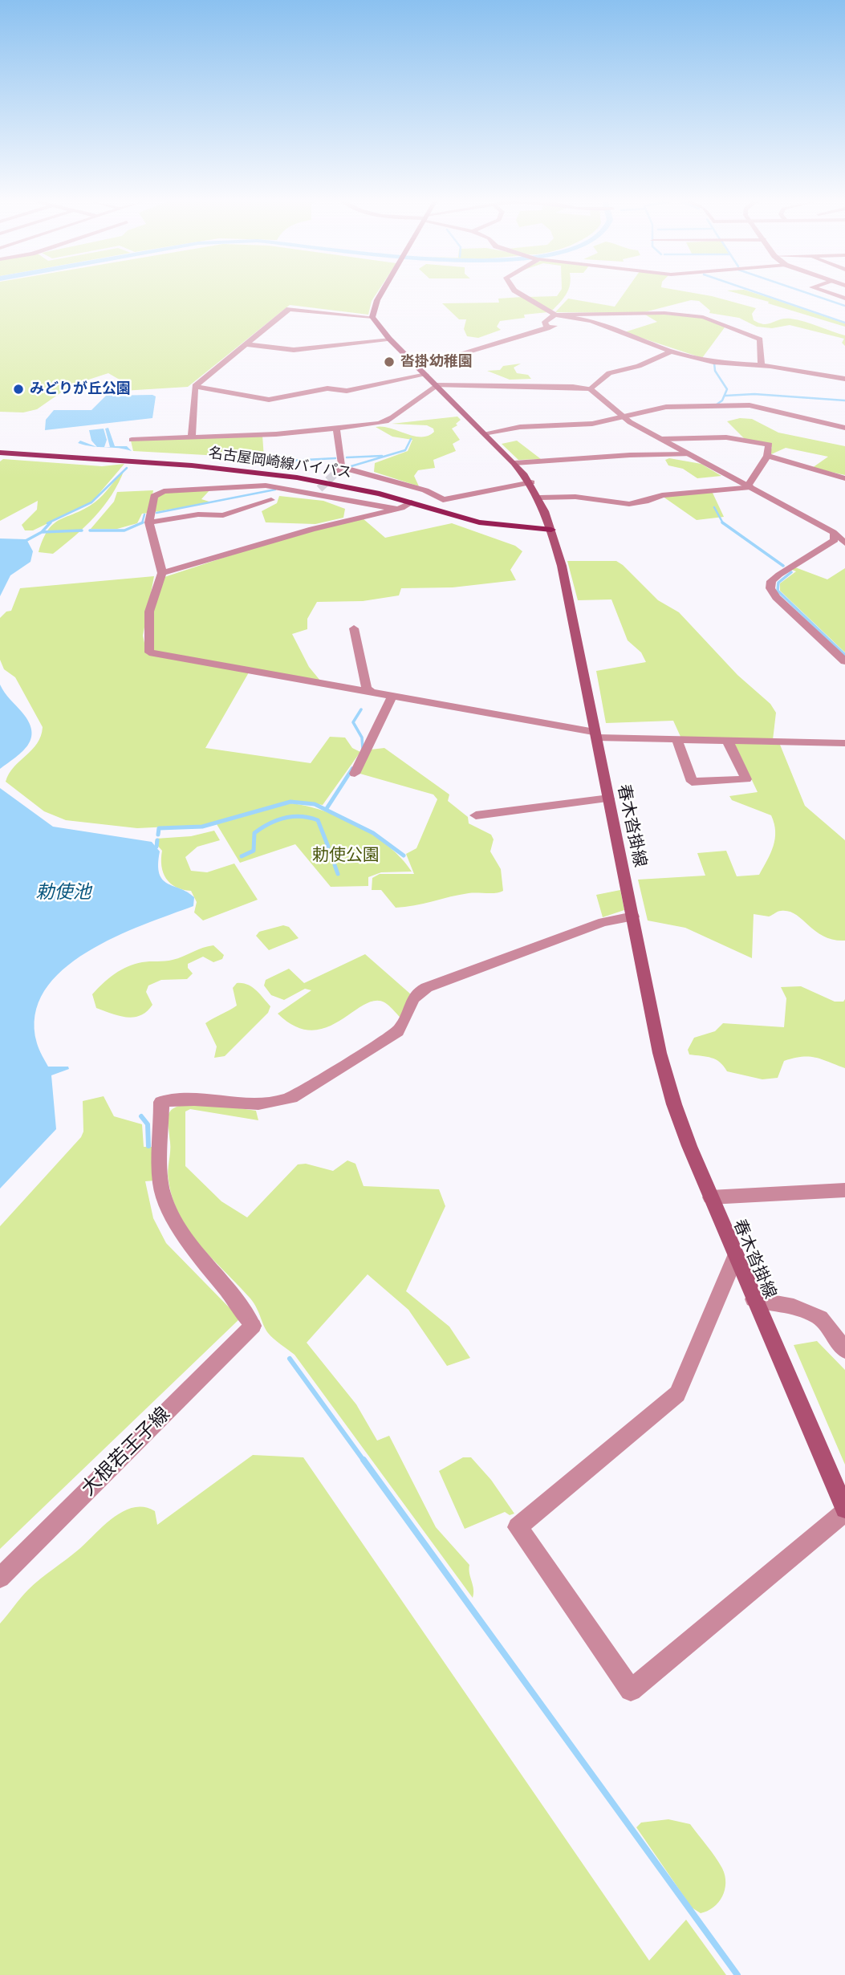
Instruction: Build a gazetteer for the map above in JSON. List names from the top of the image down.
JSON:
{
  "streets": {
    "main road": ["名古屋岡崎線バイパス", "春木沓掛線"],
    "street": ["大根若王子線"]
  },
  "crossings": [
    ["名古屋岡崎線バイパス", "春木沓掛線"],
    ["春木沓掛線", "大根若王子線"]
  ],
  "water": ["勅使池"],
  "parks": ["勅使公園"],
  "places": ["沓掛幼稚園", "みどりが丘公園"]
}
